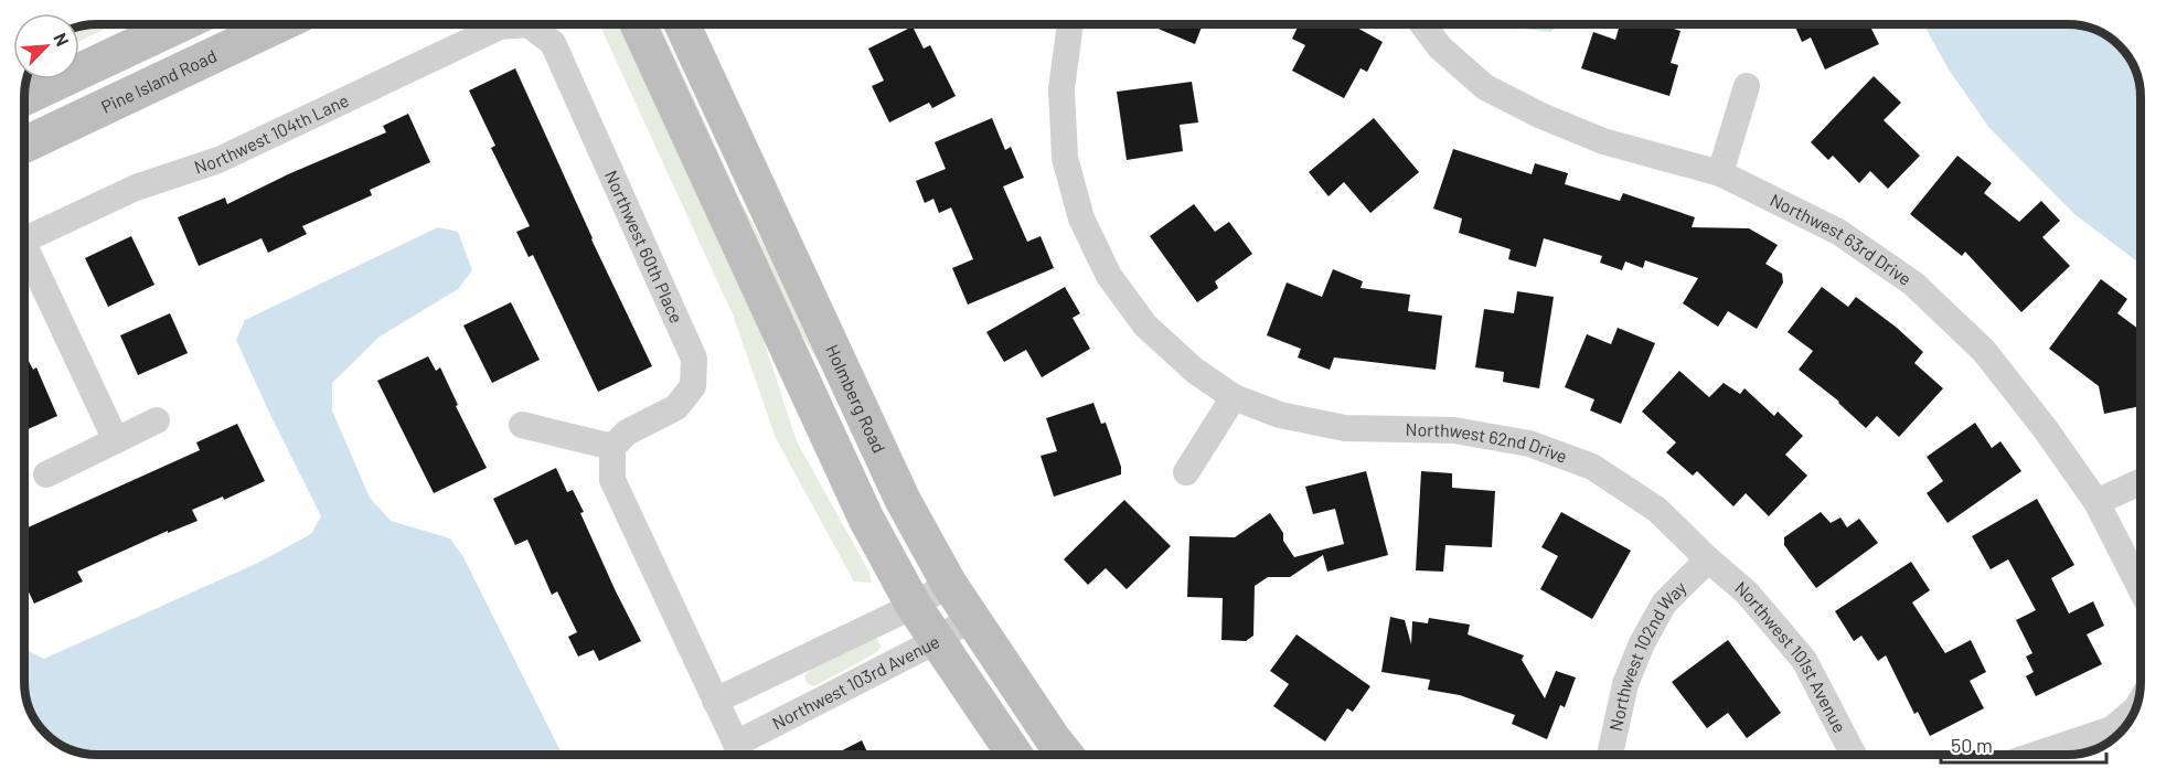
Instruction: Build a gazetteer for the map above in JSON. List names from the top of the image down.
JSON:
{
  "streets": {
    "street": [
      "Pine Island Road",
      "Northwest 104th Lane",
      "Northwest 63rd Drive",
      "Northwest 60th Place",
      "Holmberg Road",
      "Northwest 62nd Drive",
      "Northwest 102nd Way",
      "Northwest 101st Avenue",
      "Northwest 103rd Avenue"
    ]
  },
  "crossings": [
    ["Northwest 104th Lane", "Northwest 60th Place"],
    ["Holmberg Road", "Northwest 103rd Avenue"],
    ["Northwest 62nd Drive", "Northwest 102nd Way"],
    ["Northwest 62nd Drive", "Northwest 101st Avenue"],
    ["Northwest 102nd Way", "Northwest 101st Avenue"]
  ],
  "scale_bar": "50 m",
  "north": "top right"
}
